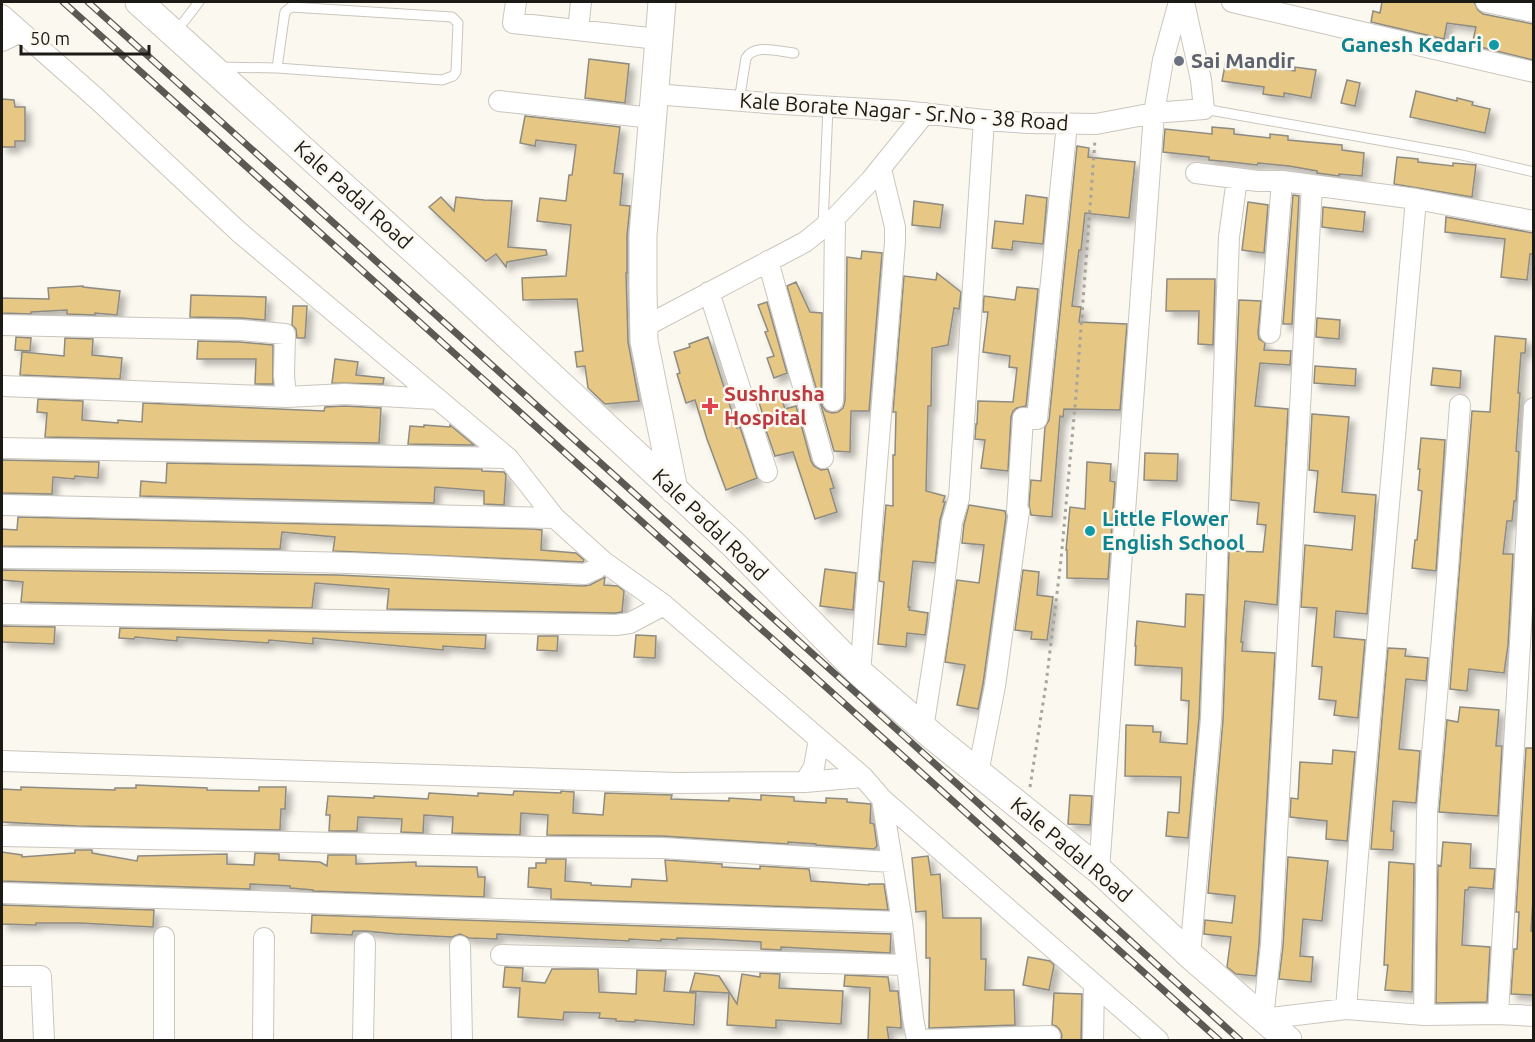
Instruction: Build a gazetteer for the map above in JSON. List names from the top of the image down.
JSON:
{
  "streets": {
    "street": ["Kale Borate Nagar - Sr.No - 38 Road", "Kale Padal Road"]
  },
  "places": {
    "other": ["Ganesh Kedari", "Sai Mandir", "Little Flower English School"],
    "health": ["Sushrusha Hospital"]
  },
  "scale_bar": "50 m"
}
